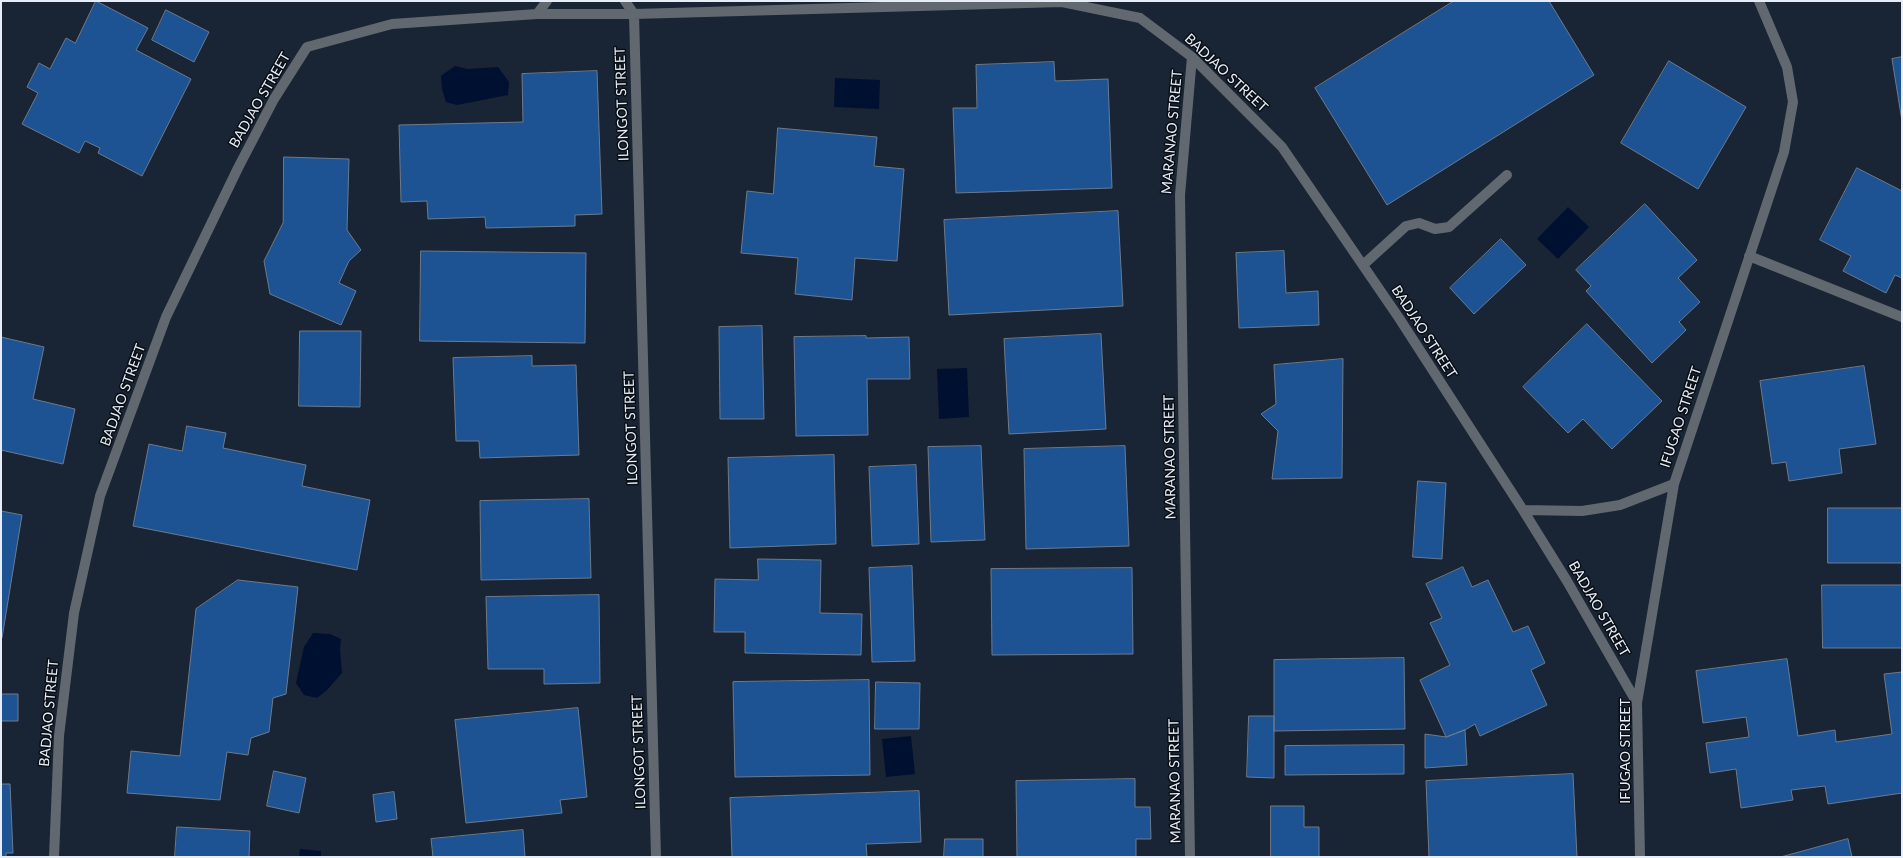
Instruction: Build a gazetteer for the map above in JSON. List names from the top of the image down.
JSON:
{
  "streets": {
    "street": [
      "BADJAO STREET",
      "ILONGOT STREET",
      "MARANAO STREET",
      "IFUGAO STREET"
    ]
  },
  "crossings": [
    ["BADJAO STREET", "ILONGOT STREET"],
    ["BADJAO STREET", "MARANAO STREET"],
    ["BADJAO STREET", "IFUGAO STREET"]
  ]
}
